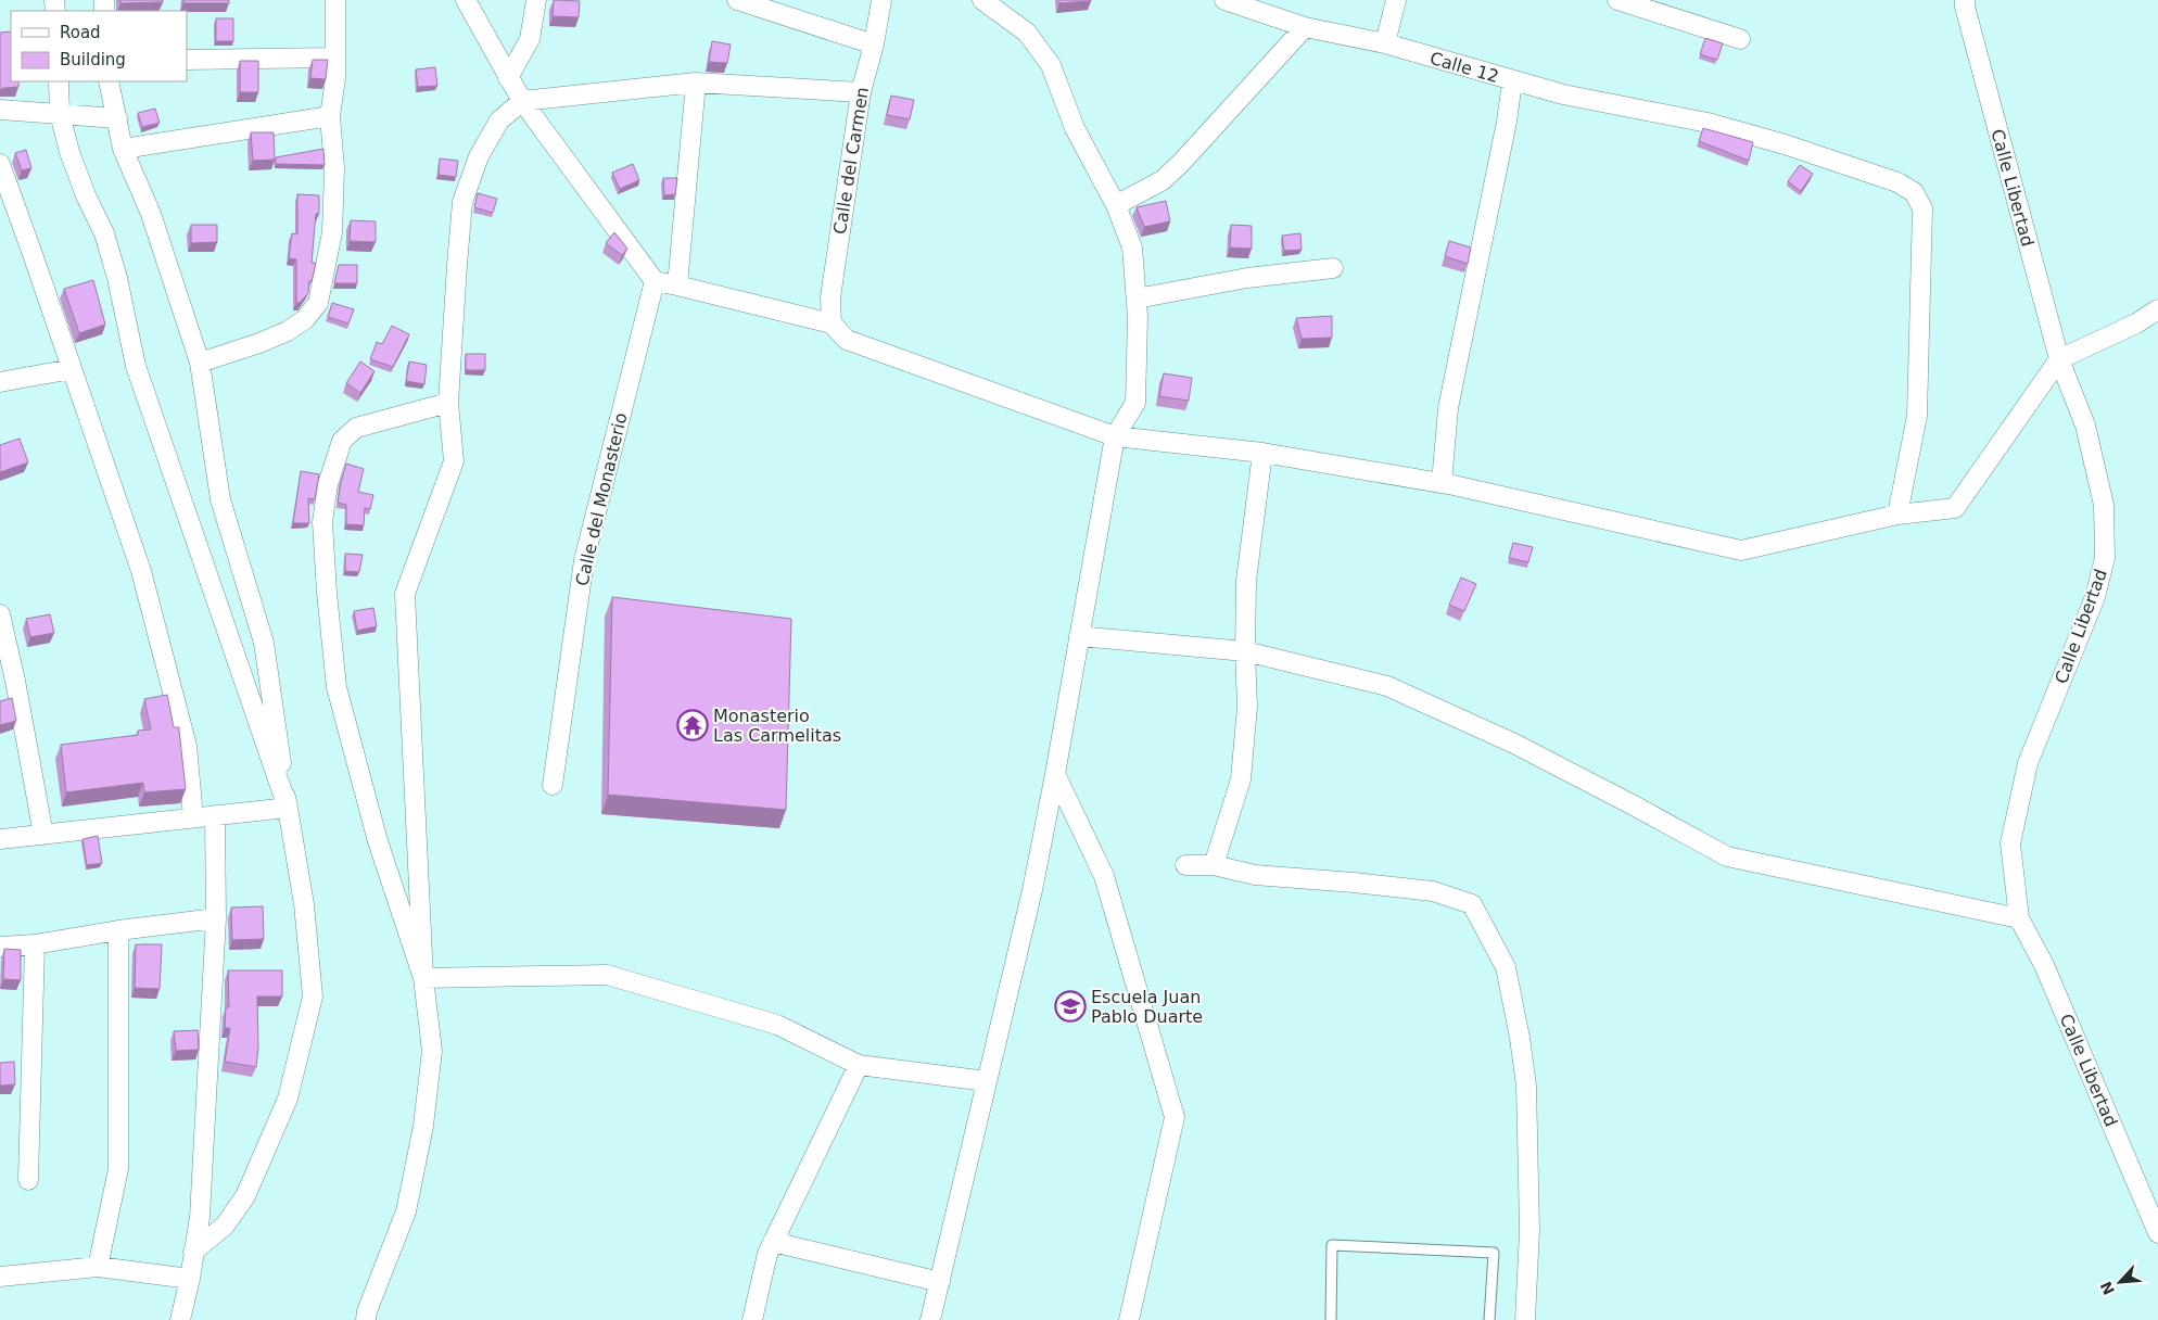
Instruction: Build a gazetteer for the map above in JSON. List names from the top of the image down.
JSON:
{
  "streets": {
    "street": [
      "Calle 12",
      "Calle del Carmen",
      "Calle Libertad",
      "Calle del Monasterio"
    ]
  },
  "places": {
    "temple": ["Monasterio Las Carmelitas"],
    "school or university": ["Escuela Juan Pablo Duarte"]
  },
  "legend": ["Road", "Building"],
  "north": "bottom left"
}
